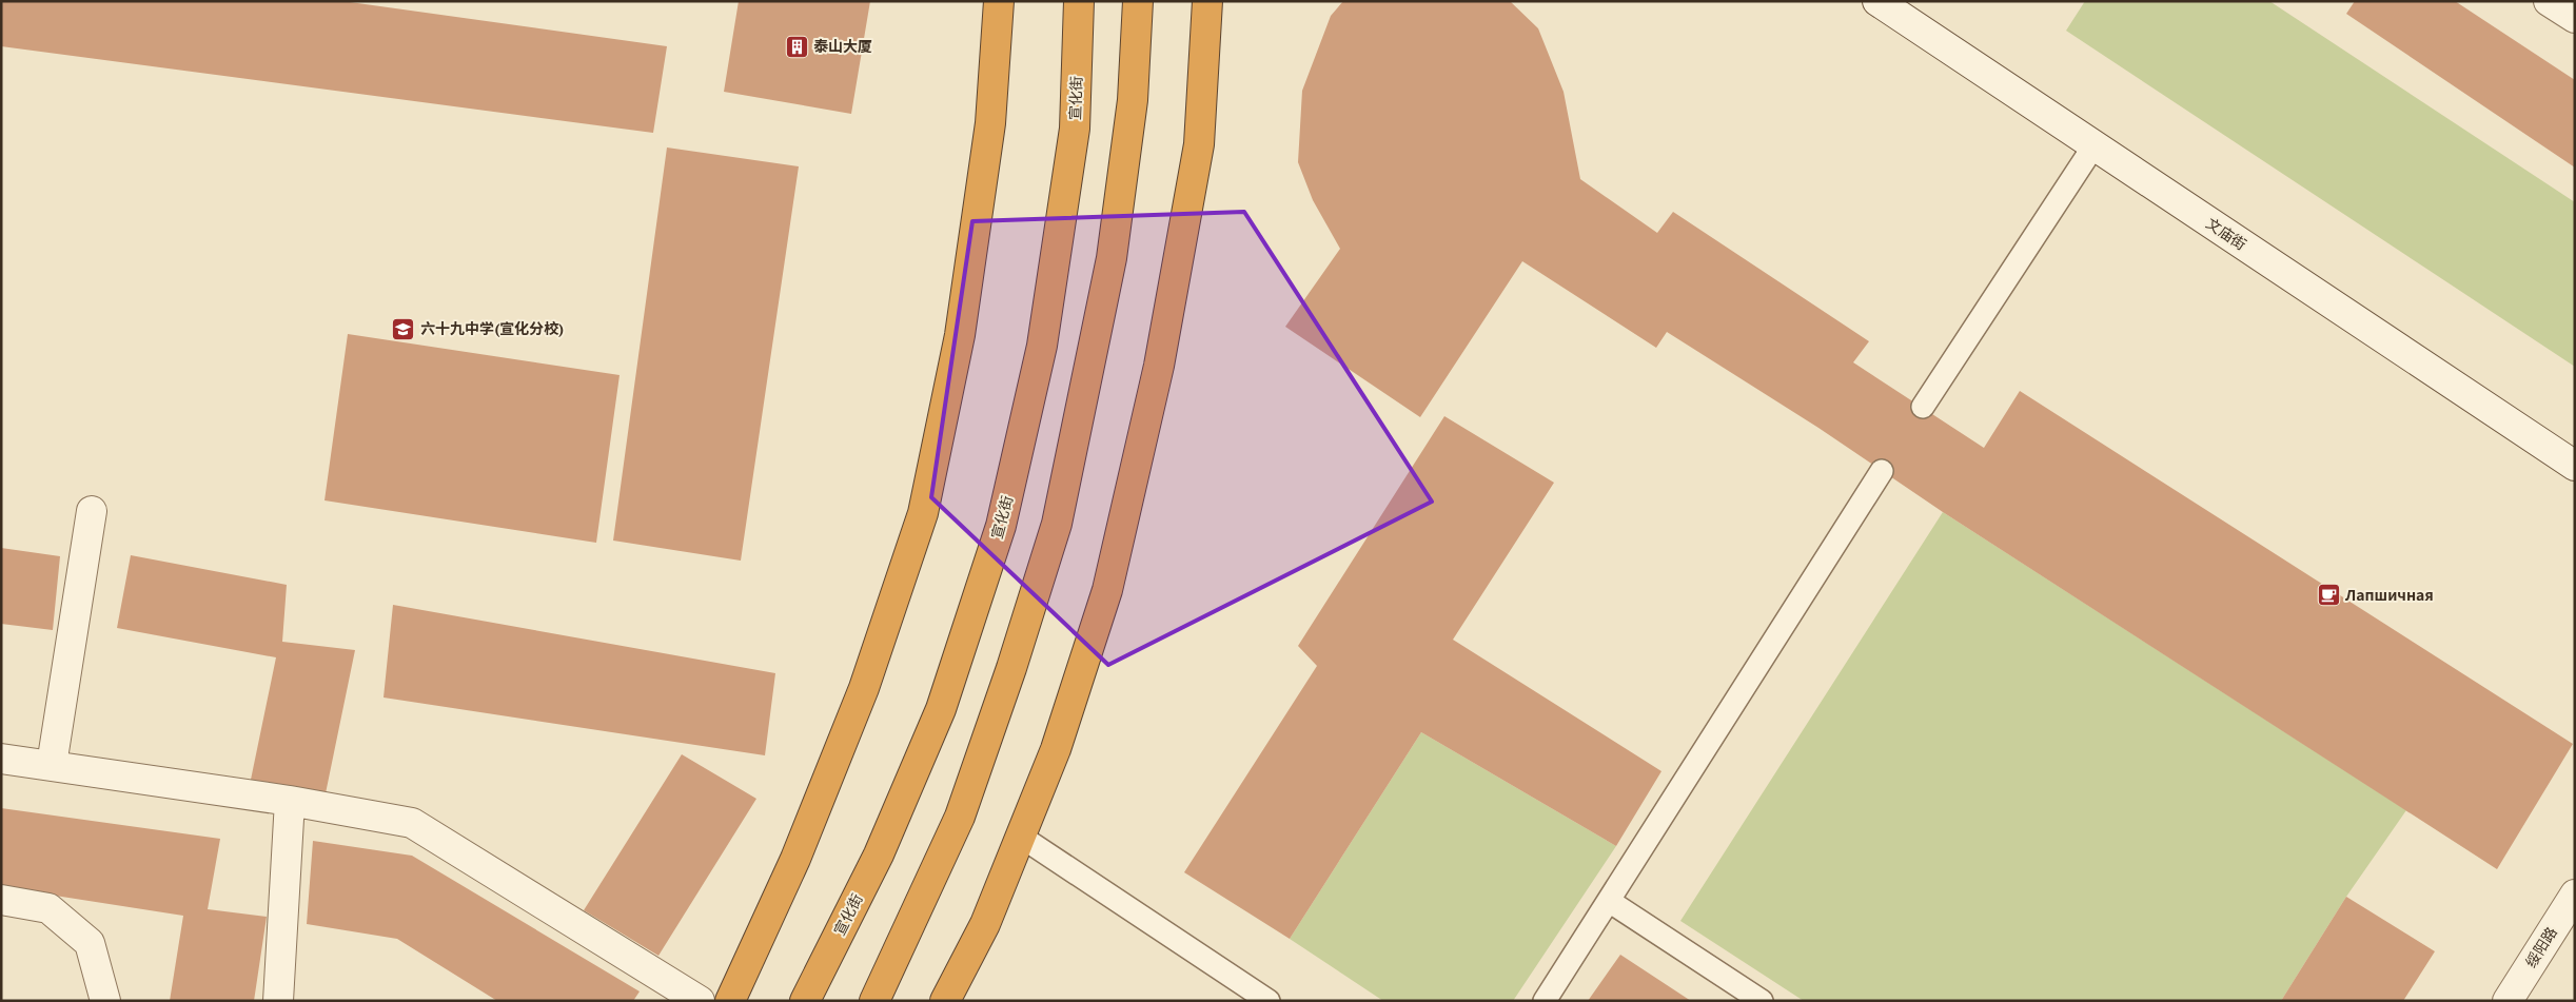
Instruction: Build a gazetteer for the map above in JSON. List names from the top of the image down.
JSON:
{
  "streets": {
    "highway": ["宣化街"],
    "street": ["文庙街", "绥阳路"]
  },
  "places": {
    "building": ["泰山大厦"],
    "school or university": ["六十九中学(宣化分校)"],
    "cafe": ["Лапшичная"]
  }
}
